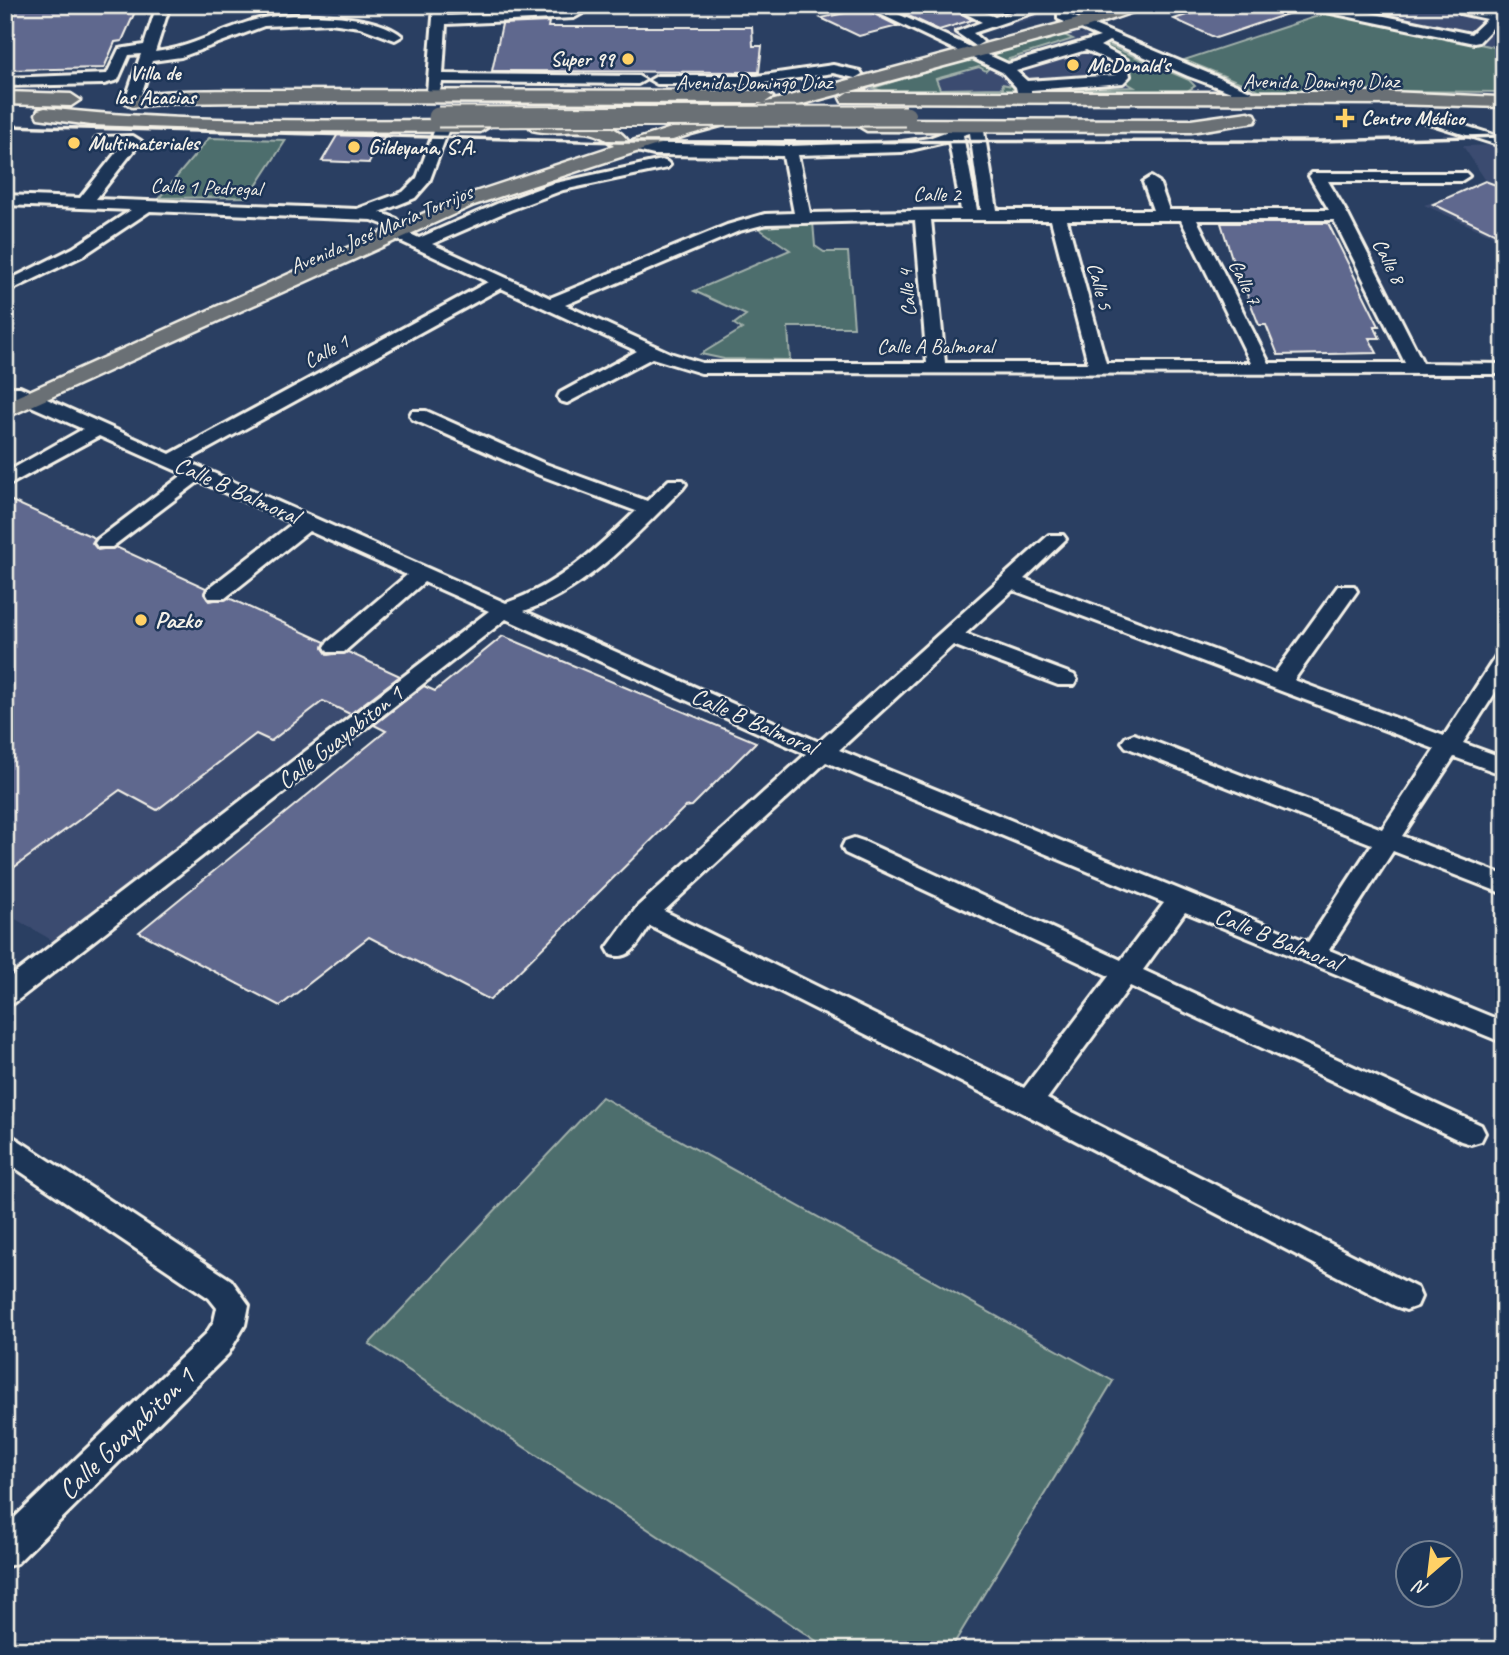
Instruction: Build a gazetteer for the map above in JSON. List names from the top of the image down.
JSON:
{
  "streets": {
    "main road": ["Avenida Domingo Díaz", "Avenida José María Torrijos"],
    "street": [
      "Calle 1 Pedregal",
      "Calle 2",
      "Calle 8",
      "Calle 7",
      "Calle 5",
      "Calle 4",
      "Calle A Balmoral",
      "Calle 1",
      "Calle B Balmoral",
      "Calle Guayabiton 1"
    ]
  },
  "crossings": [
    ["Calle 1 Pedregal", "Avenida José María Torrijos"],
    ["Calle 1 Pedregal", "Calle A Balmoral"],
    ["Calle 2", "Calle 8"],
    ["Calle 2", "Calle 7"],
    ["Calle 2", "Calle 5"],
    ["Calle 2", "Calle 4"],
    ["Calle 2", "Calle A Balmoral"],
    ["Avenida José María Torrijos", "Calle A Balmoral"],
    ["Avenida José María Torrijos", "Calle B Balmoral"],
    ["Calle 8", "Calle A Balmoral"],
    ["Calle 7", "Calle A Balmoral"],
    ["Calle 5", "Calle A Balmoral"],
    ["Calle 4", "Calle A Balmoral"],
    ["Calle A Balmoral", "Calle 1"],
    ["Calle 1", "Calle B Balmoral"],
    ["Calle B Balmoral", "Calle Guayabiton 1"]
  ],
  "districts": ["Villa de las Acacias"],
  "places": {
    "other": [
      "Super 99",
      "McDonald's",
      "Multimateriales",
      "Gildeyana, S.A.",
      "Pazko"
    ],
    "health": ["Centro Médico"]
  },
  "north": "bottom left"
}
